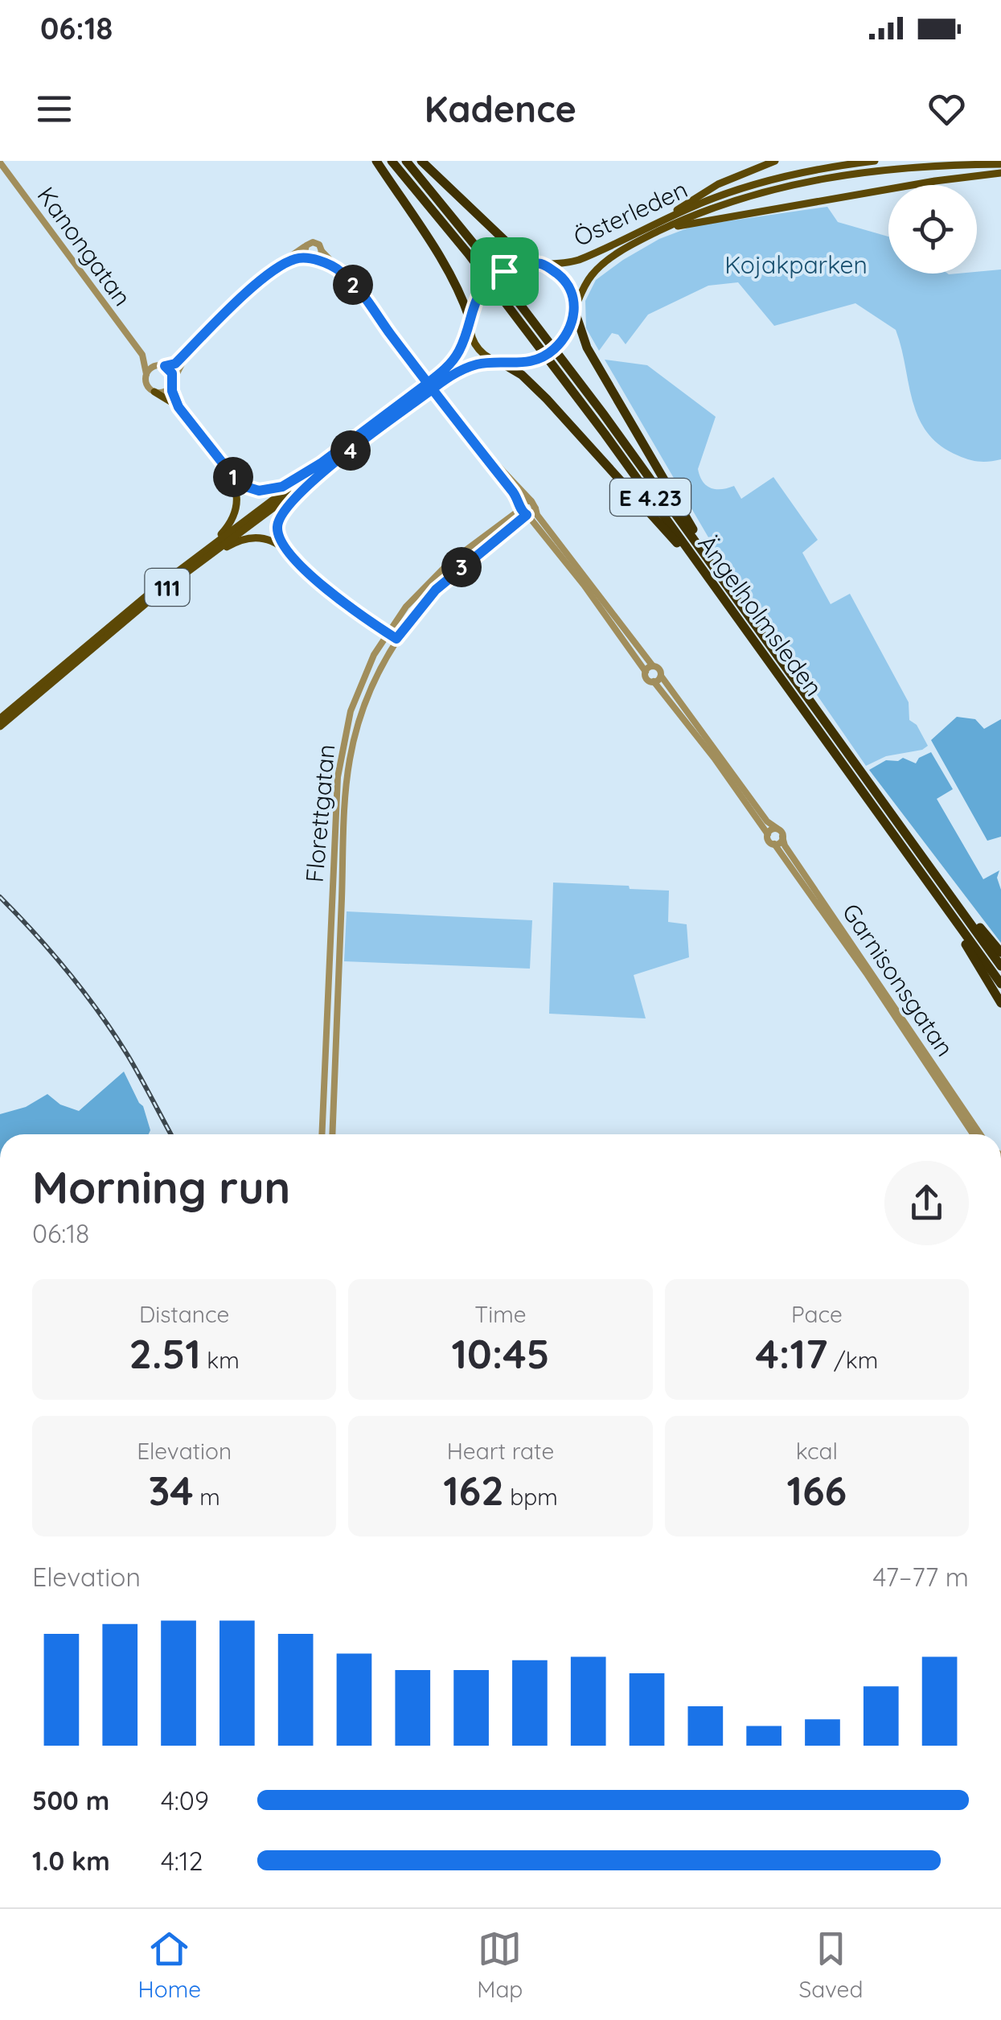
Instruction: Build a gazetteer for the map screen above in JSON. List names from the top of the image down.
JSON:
{
  "streets": {
    "highway": ["E 4.23", "Ängelholmsleden"],
    "main road": ["Österleden", "111"],
    "street": ["Kanongatan", "Florettgatan", "Garnisonsgatan"]
  },
  "crossings": [
    ["Österleden", "111"],
    ["Florettgatan", "Garnisonsgatan"]
  ],
  "parks": ["Kojakparken"],
  "page": {
    "status": "06:18",
    "header": "Kadence",
    "pins": [
      "2",
      "4",
      "1",
      "3"
    ],
    "heading": ["Morning run", "06:18"],
    "stats": [
      ["Distance", "2.51 km"],
      ["Time", "10:45"],
      ["Pace", "4:17 /km"],
      ["Elevation", "34 m"],
      ["Heart rate", "162 bpm"],
      ["kcal", "166"]
    ],
    "chart": ["Elevation", "47–77 m"],
    "list": [
      {
        "name": "500 m",
        "note": "4:09"
      },
      {
        "name": "1.0 km",
        "note": "4:12"
      }
    ],
    "tabs": ["Home", "Map", "Saved"]
  }
}
